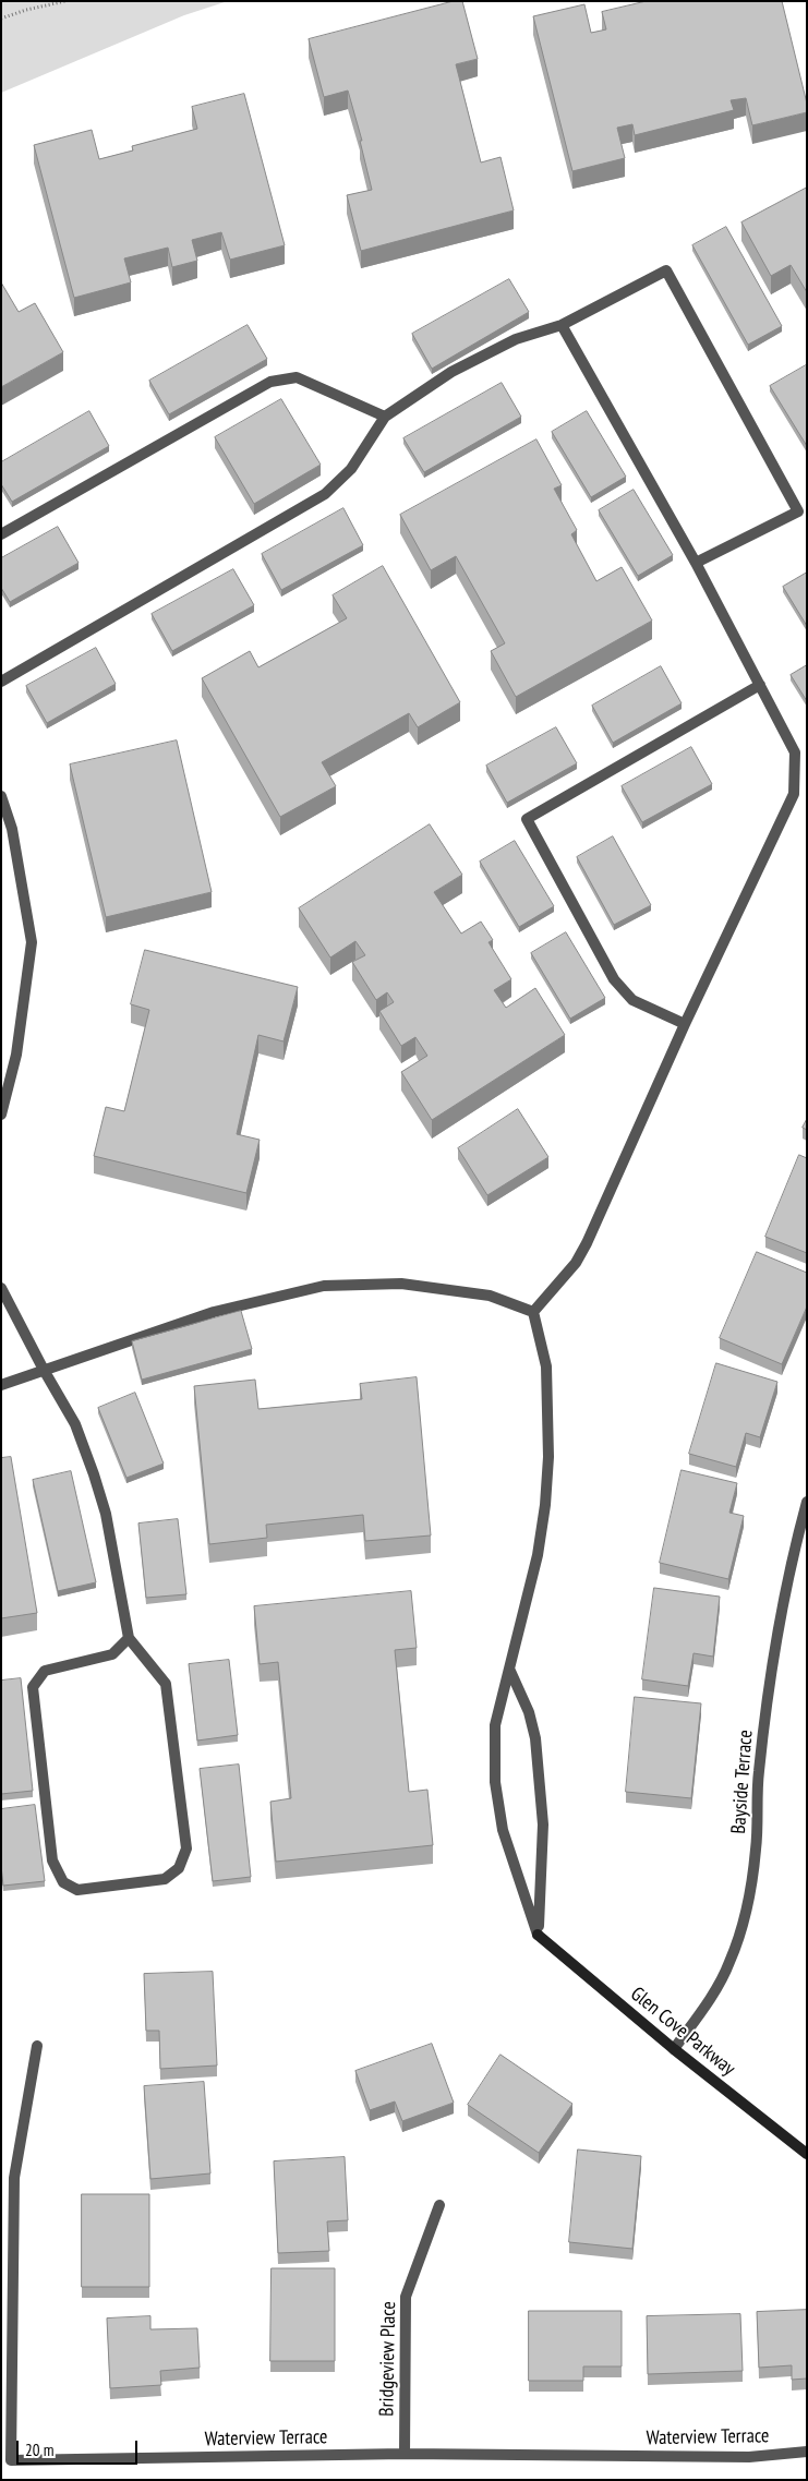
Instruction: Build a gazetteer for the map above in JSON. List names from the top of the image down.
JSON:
{
  "streets": {
    "street": [
      "Bayside Terrace",
      "Glen Cove Parkway",
      "Bridgeview Place",
      "Waterview Terrace"
    ]
  },
  "crossings": [
    ["Bayside Terrace", "Glen Cove Parkway"],
    ["Bridgeview Place", "Waterview Terrace"]
  ],
  "scale_bar": "20 m"
}
